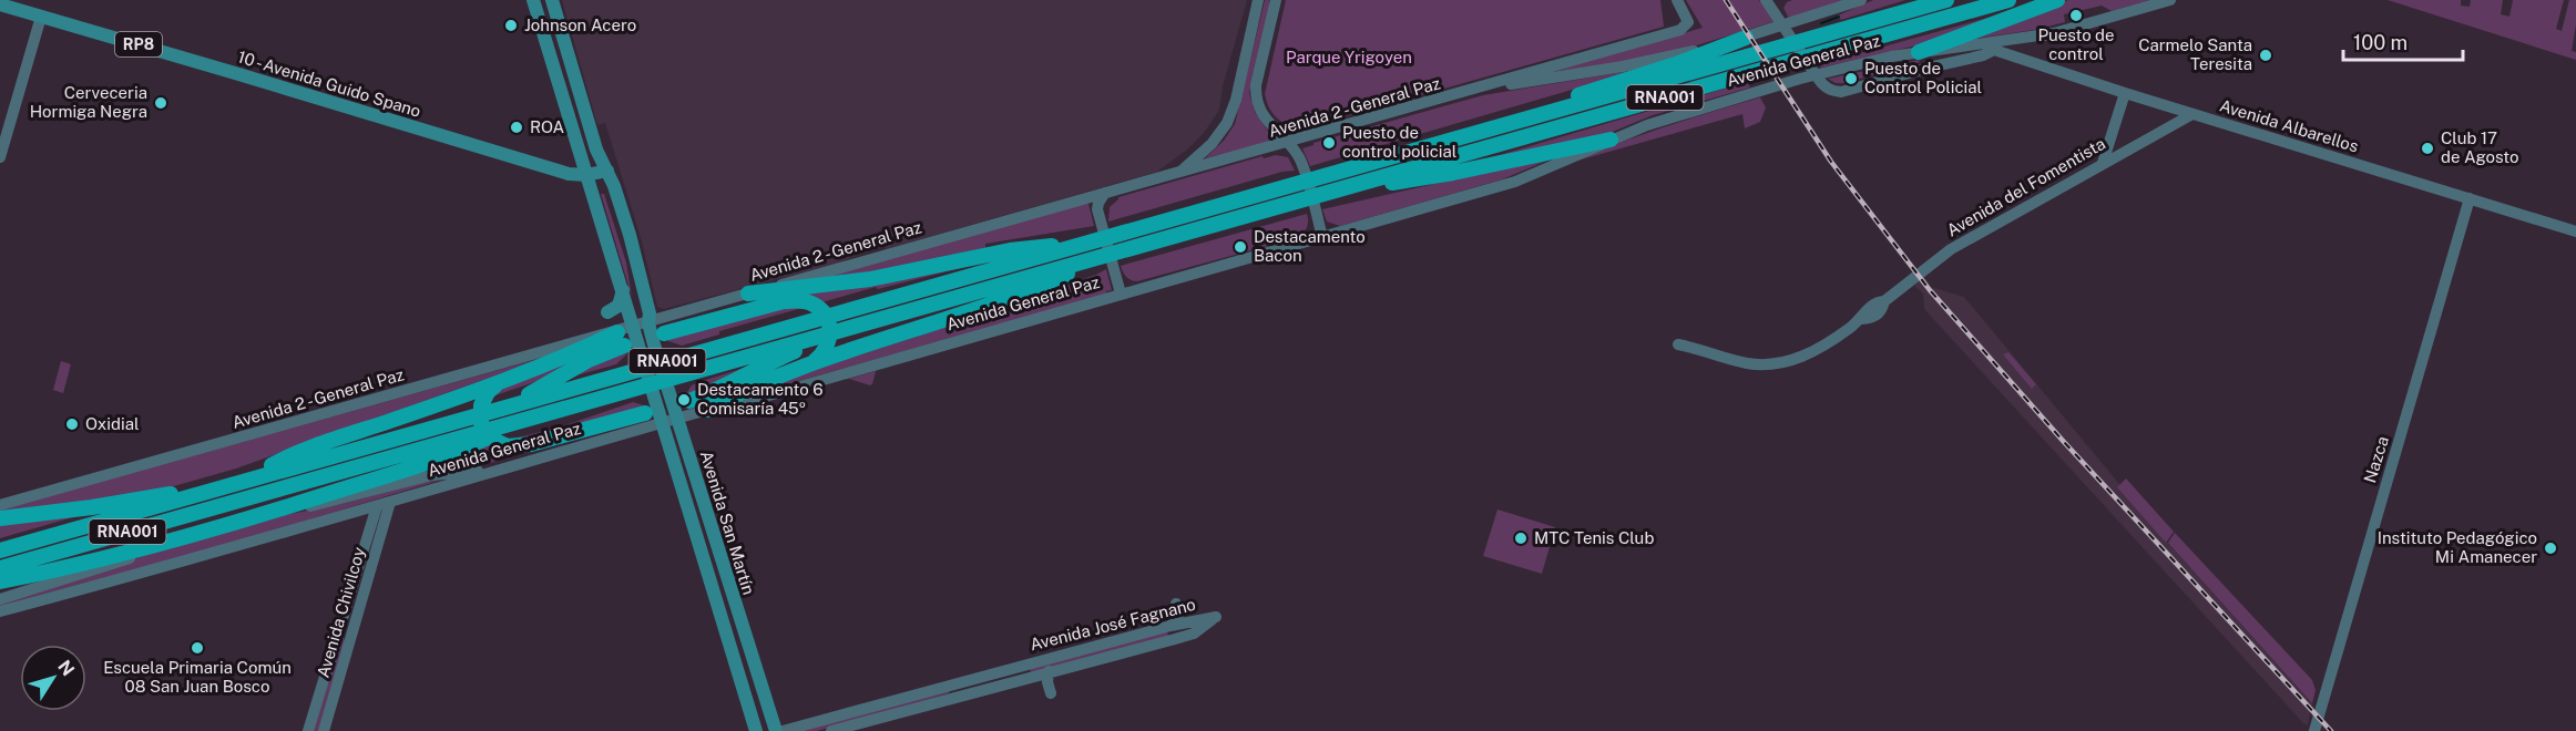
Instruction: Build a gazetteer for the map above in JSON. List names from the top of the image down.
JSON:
{
  "streets": {
    "highway": ["Avenida General Paz", "RNA001"],
    "main road": ["RP8", "10 - Avenida Guido Spano", "Avenida San Martín"],
    "street": [
      "Avenida 2 - General Paz",
      "Avenida Albarellos",
      "Avenida del Fomentista",
      "Nazca",
      "Avenida Chivilcoy",
      "Avenida José Fagnano"
    ]
  },
  "crossings": [
    ["RP8", "10 - Avenida Guido Spano"],
    ["Avenida General Paz", "Avenida Albarellos"],
    ["Avenida General Paz", "Avenida San Martín"],
    ["Avenida General Paz", "Avenida Chivilcoy"],
    ["10 - Avenida Guido Spano", "Avenida San Martín"],
    ["Avenida 2 - General Paz", "Avenida San Martín"],
    ["Avenida Albarellos", "Avenida del Fomentista"],
    ["Avenida Albarellos", "Nazca"]
  ],
  "parks": ["Parque Yrigoyen"],
  "places": [
    "Puesto de control",
    "Johnson Acero",
    "Carmelo Santa Teresita",
    "Puesto de Control Policial",
    "Cerveceria Hormiga Negra",
    "ROA",
    "Puesto de control policial",
    "Club 17 de Agosto",
    "Destacamento Bacon",
    "Destacamento 6 Comisaría 45º",
    "Oxidial",
    "MTC Tenis Club",
    "Instituto Pedagógico Mi Amanecer",
    "Escuela Primaria Común 08 San Juan Bosco"
  ],
  "scale_bar": "100 m",
  "north": "top right"
}
